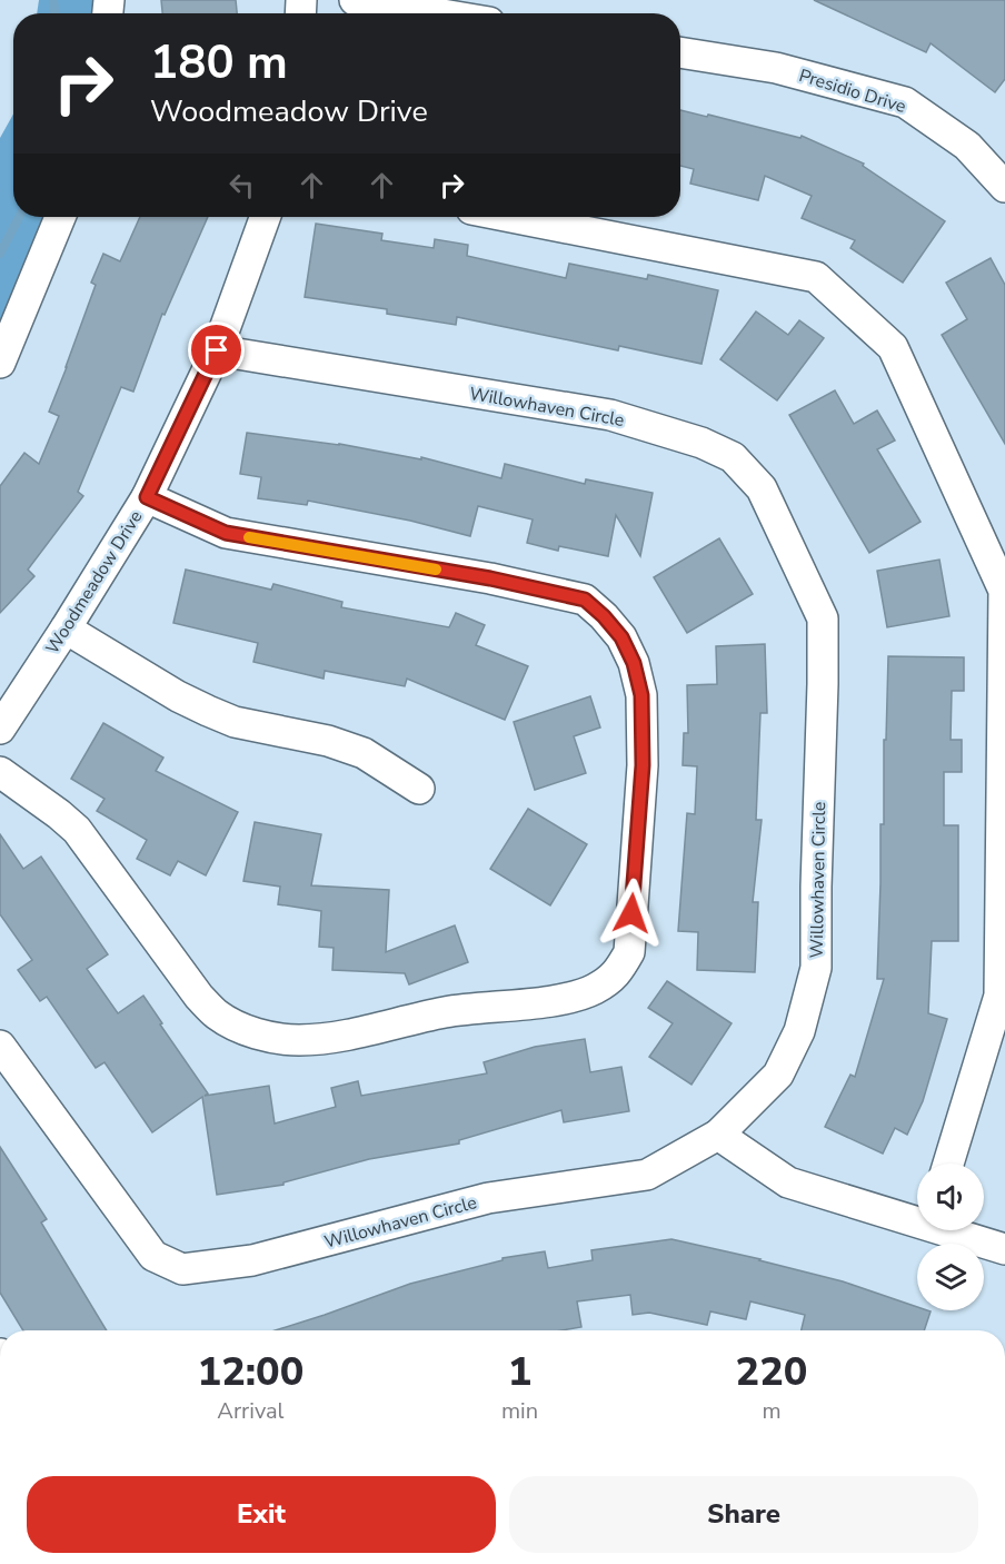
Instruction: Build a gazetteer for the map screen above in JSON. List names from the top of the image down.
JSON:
{
  "streets": {
    "street": ["Presidio Drive", "Willowhaven Circle", "Woodmeadow Drive"]
  },
  "crossings": [
    ["Willowhaven Circle", "Woodmeadow Drive"]
  ],
  "page": {
    "turn": ["180 m", "Woodmeadow Drive"],
    "eta": [
      "12:00",
      "Arrival",
      "1",
      "min",
      "220",
      "m"
    ],
    "buttons": ["Exit", "Share"]
  }
}
